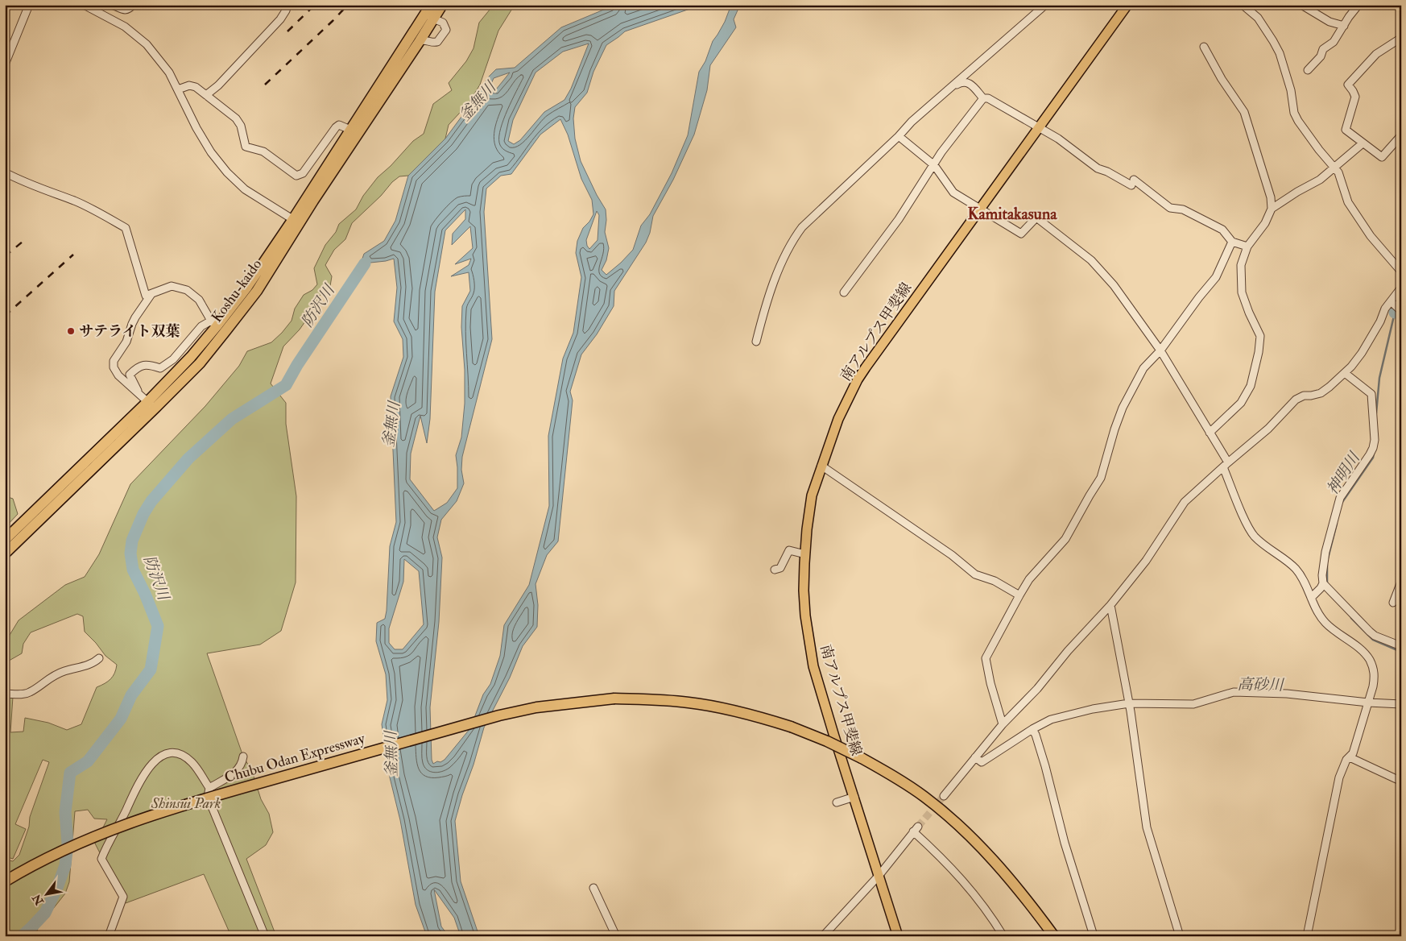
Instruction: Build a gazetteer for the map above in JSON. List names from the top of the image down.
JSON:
{
  "streets": {
    "highway": ["Koshu-kaido", "Chubu Odan Expressway"],
    "main road": ["南アルプス甲斐線"]
  },
  "districts": ["Kamitakasuna"],
  "water": [
    "釜無川",
    "防沢川",
    "神明川",
    "高砂川"
  ],
  "parks": ["Shinsui Park"],
  "places": ["サテライト双葉"],
  "north": "bottom left"
}
